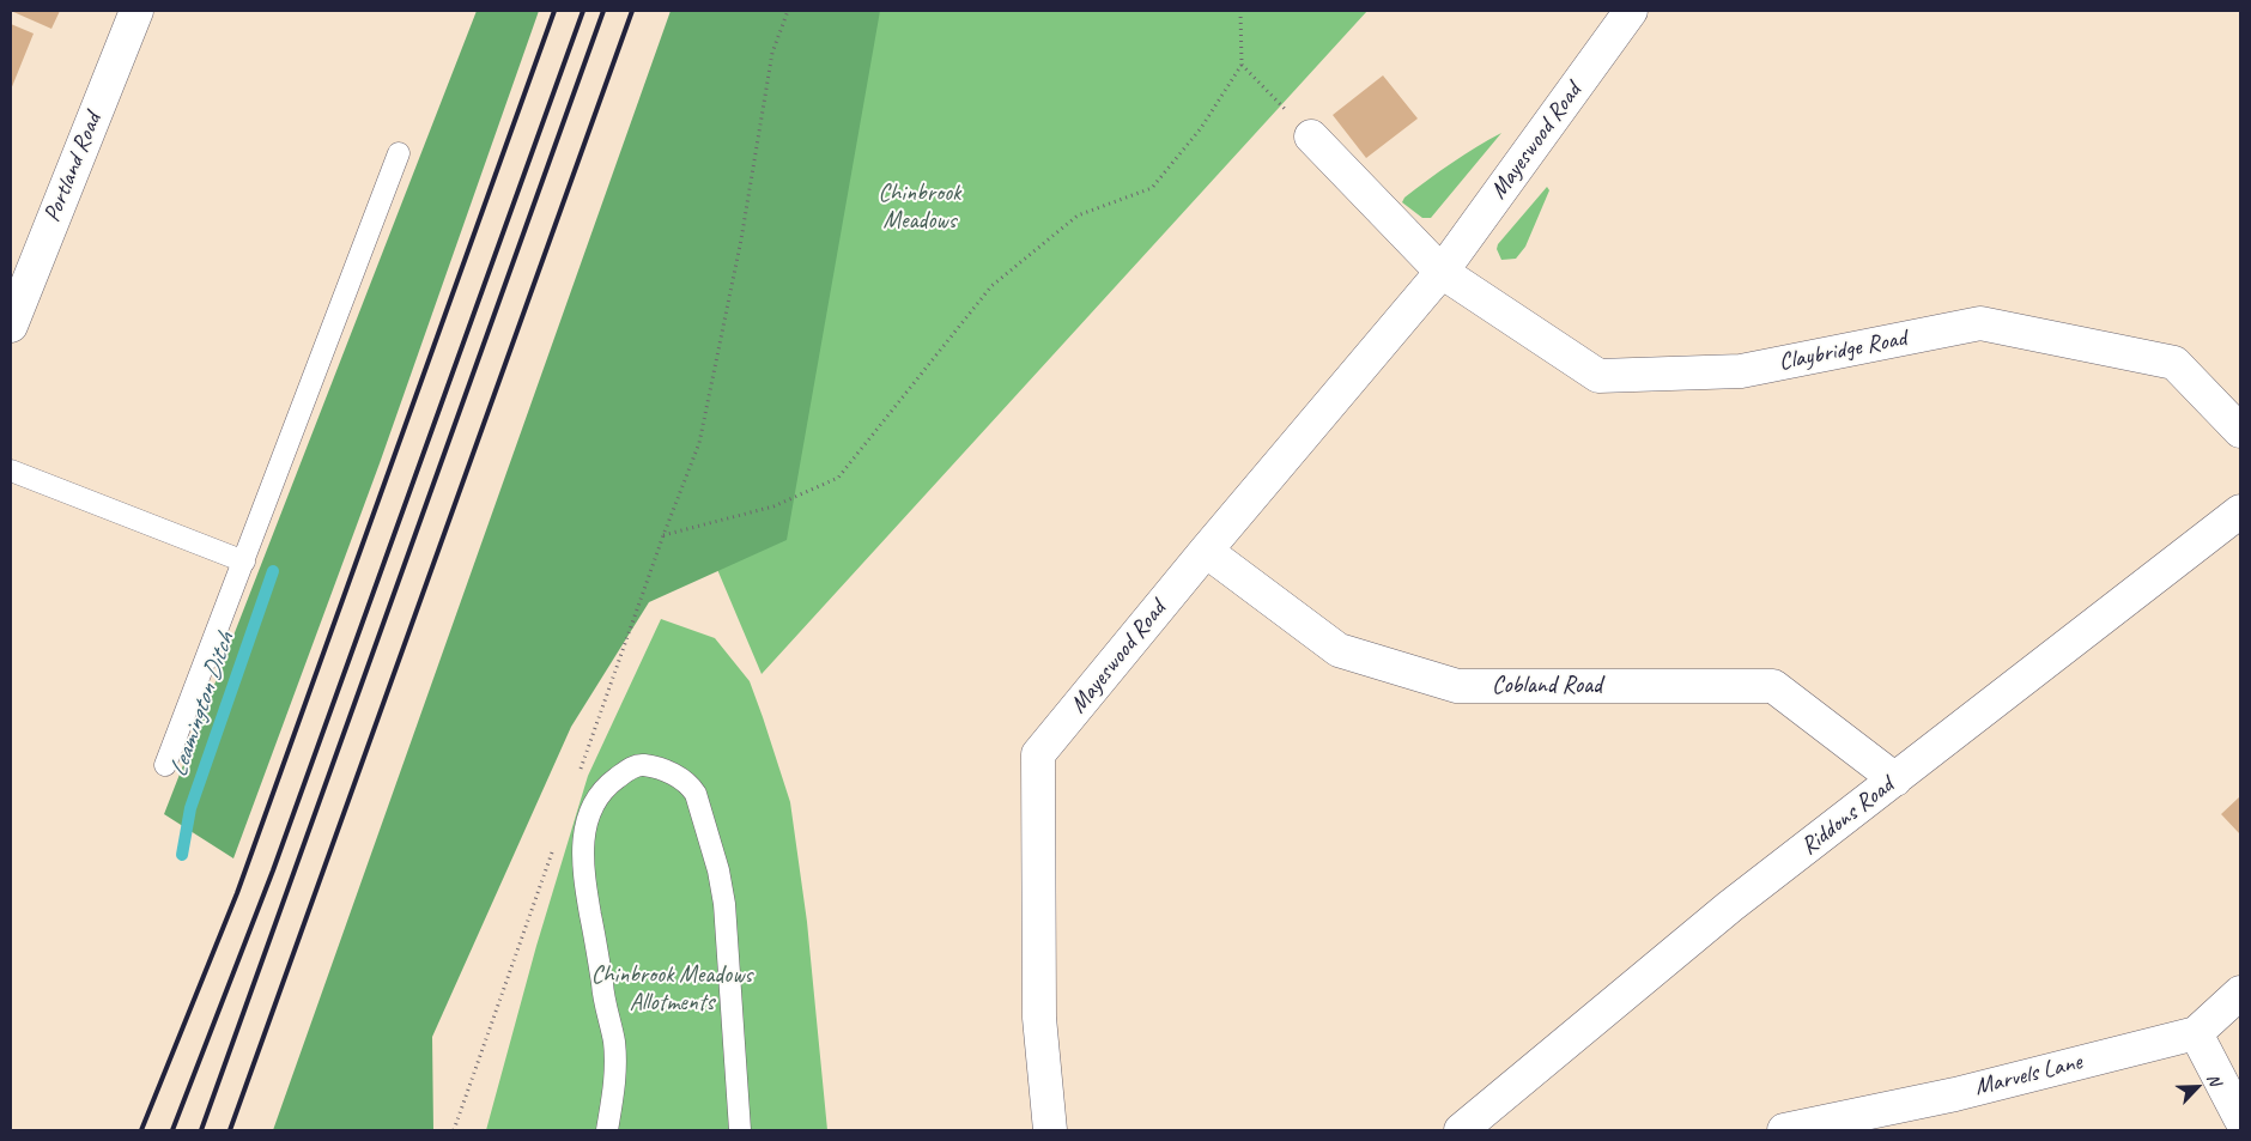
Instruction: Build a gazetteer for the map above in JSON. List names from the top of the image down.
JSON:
{
  "streets": {
    "street": [
      "Mayeswood Road",
      "Portland Road",
      "Claybridge Road",
      "Cobland Road",
      "Riddons Road",
      "Marvels Lane"
    ]
  },
  "crossings": [
    ["Mayeswood Road", "Claybridge Road"],
    ["Mayeswood Road", "Cobland Road"],
    ["Cobland Road", "Riddons Road"]
  ],
  "water": ["Leamington Ditch"],
  "parks": ["Chinbrook Meadows", "Chinbrook Meadows Allotments"],
  "north": "top right"
}
